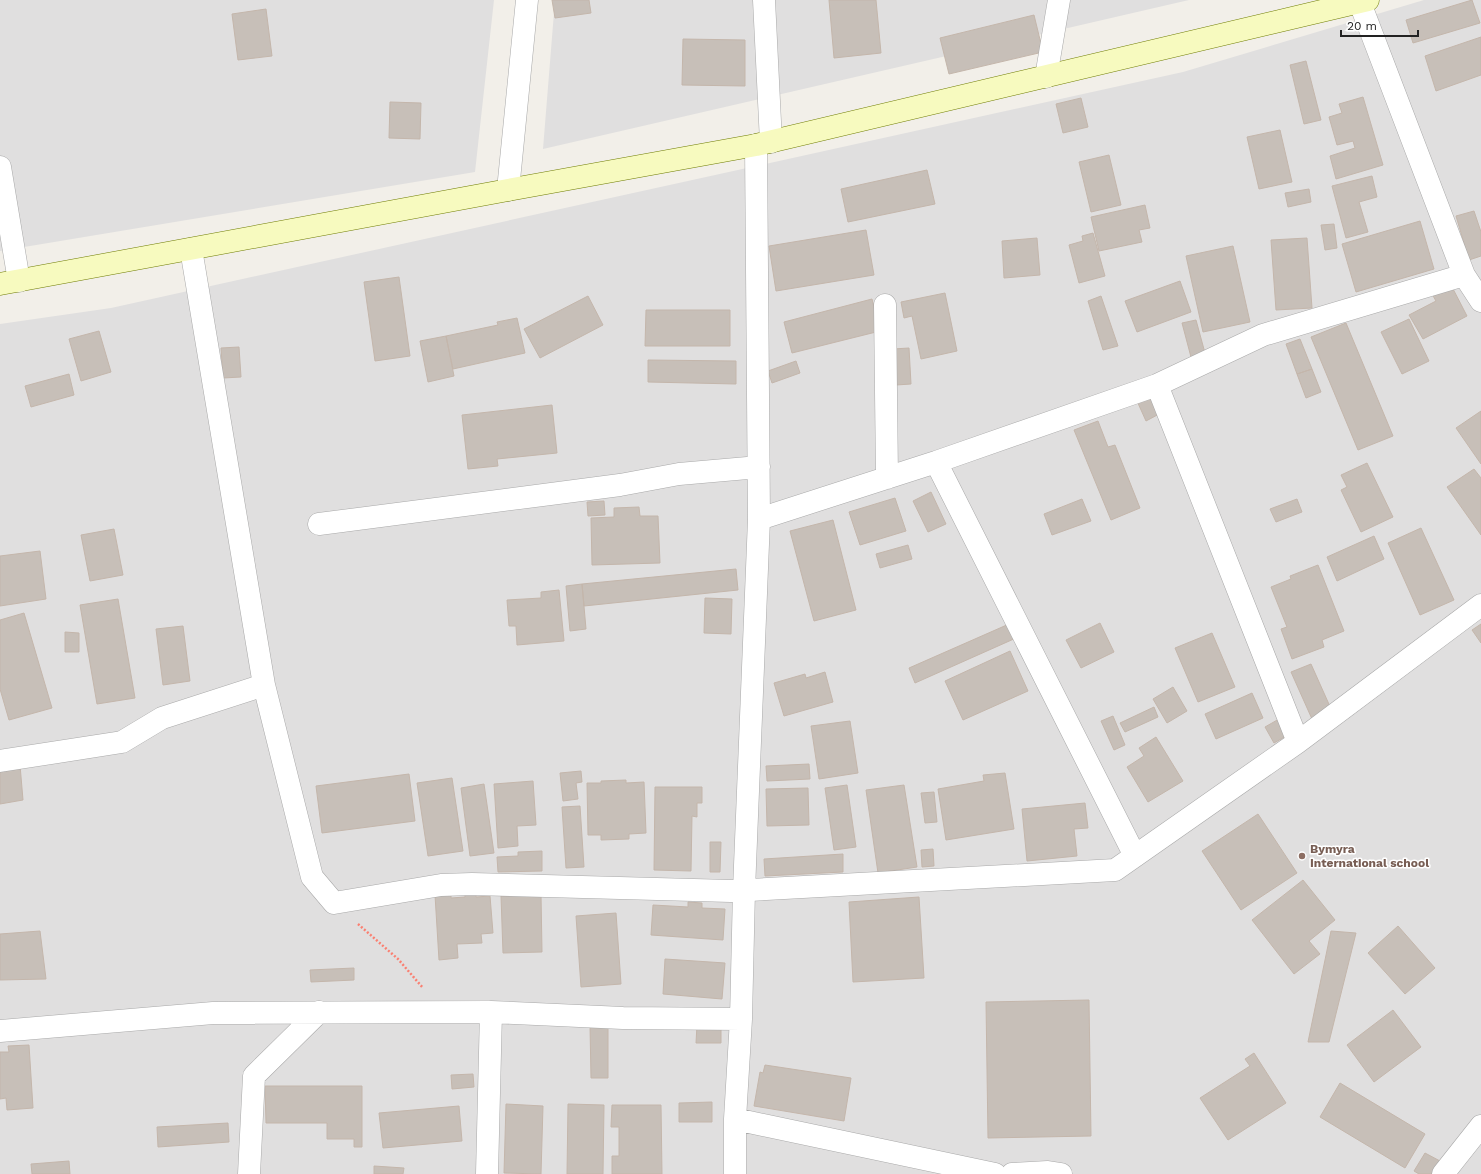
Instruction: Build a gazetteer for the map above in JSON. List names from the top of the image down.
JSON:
{
  "places": ["Bymyra International school"],
  "scale_bar": "20 m"
}
